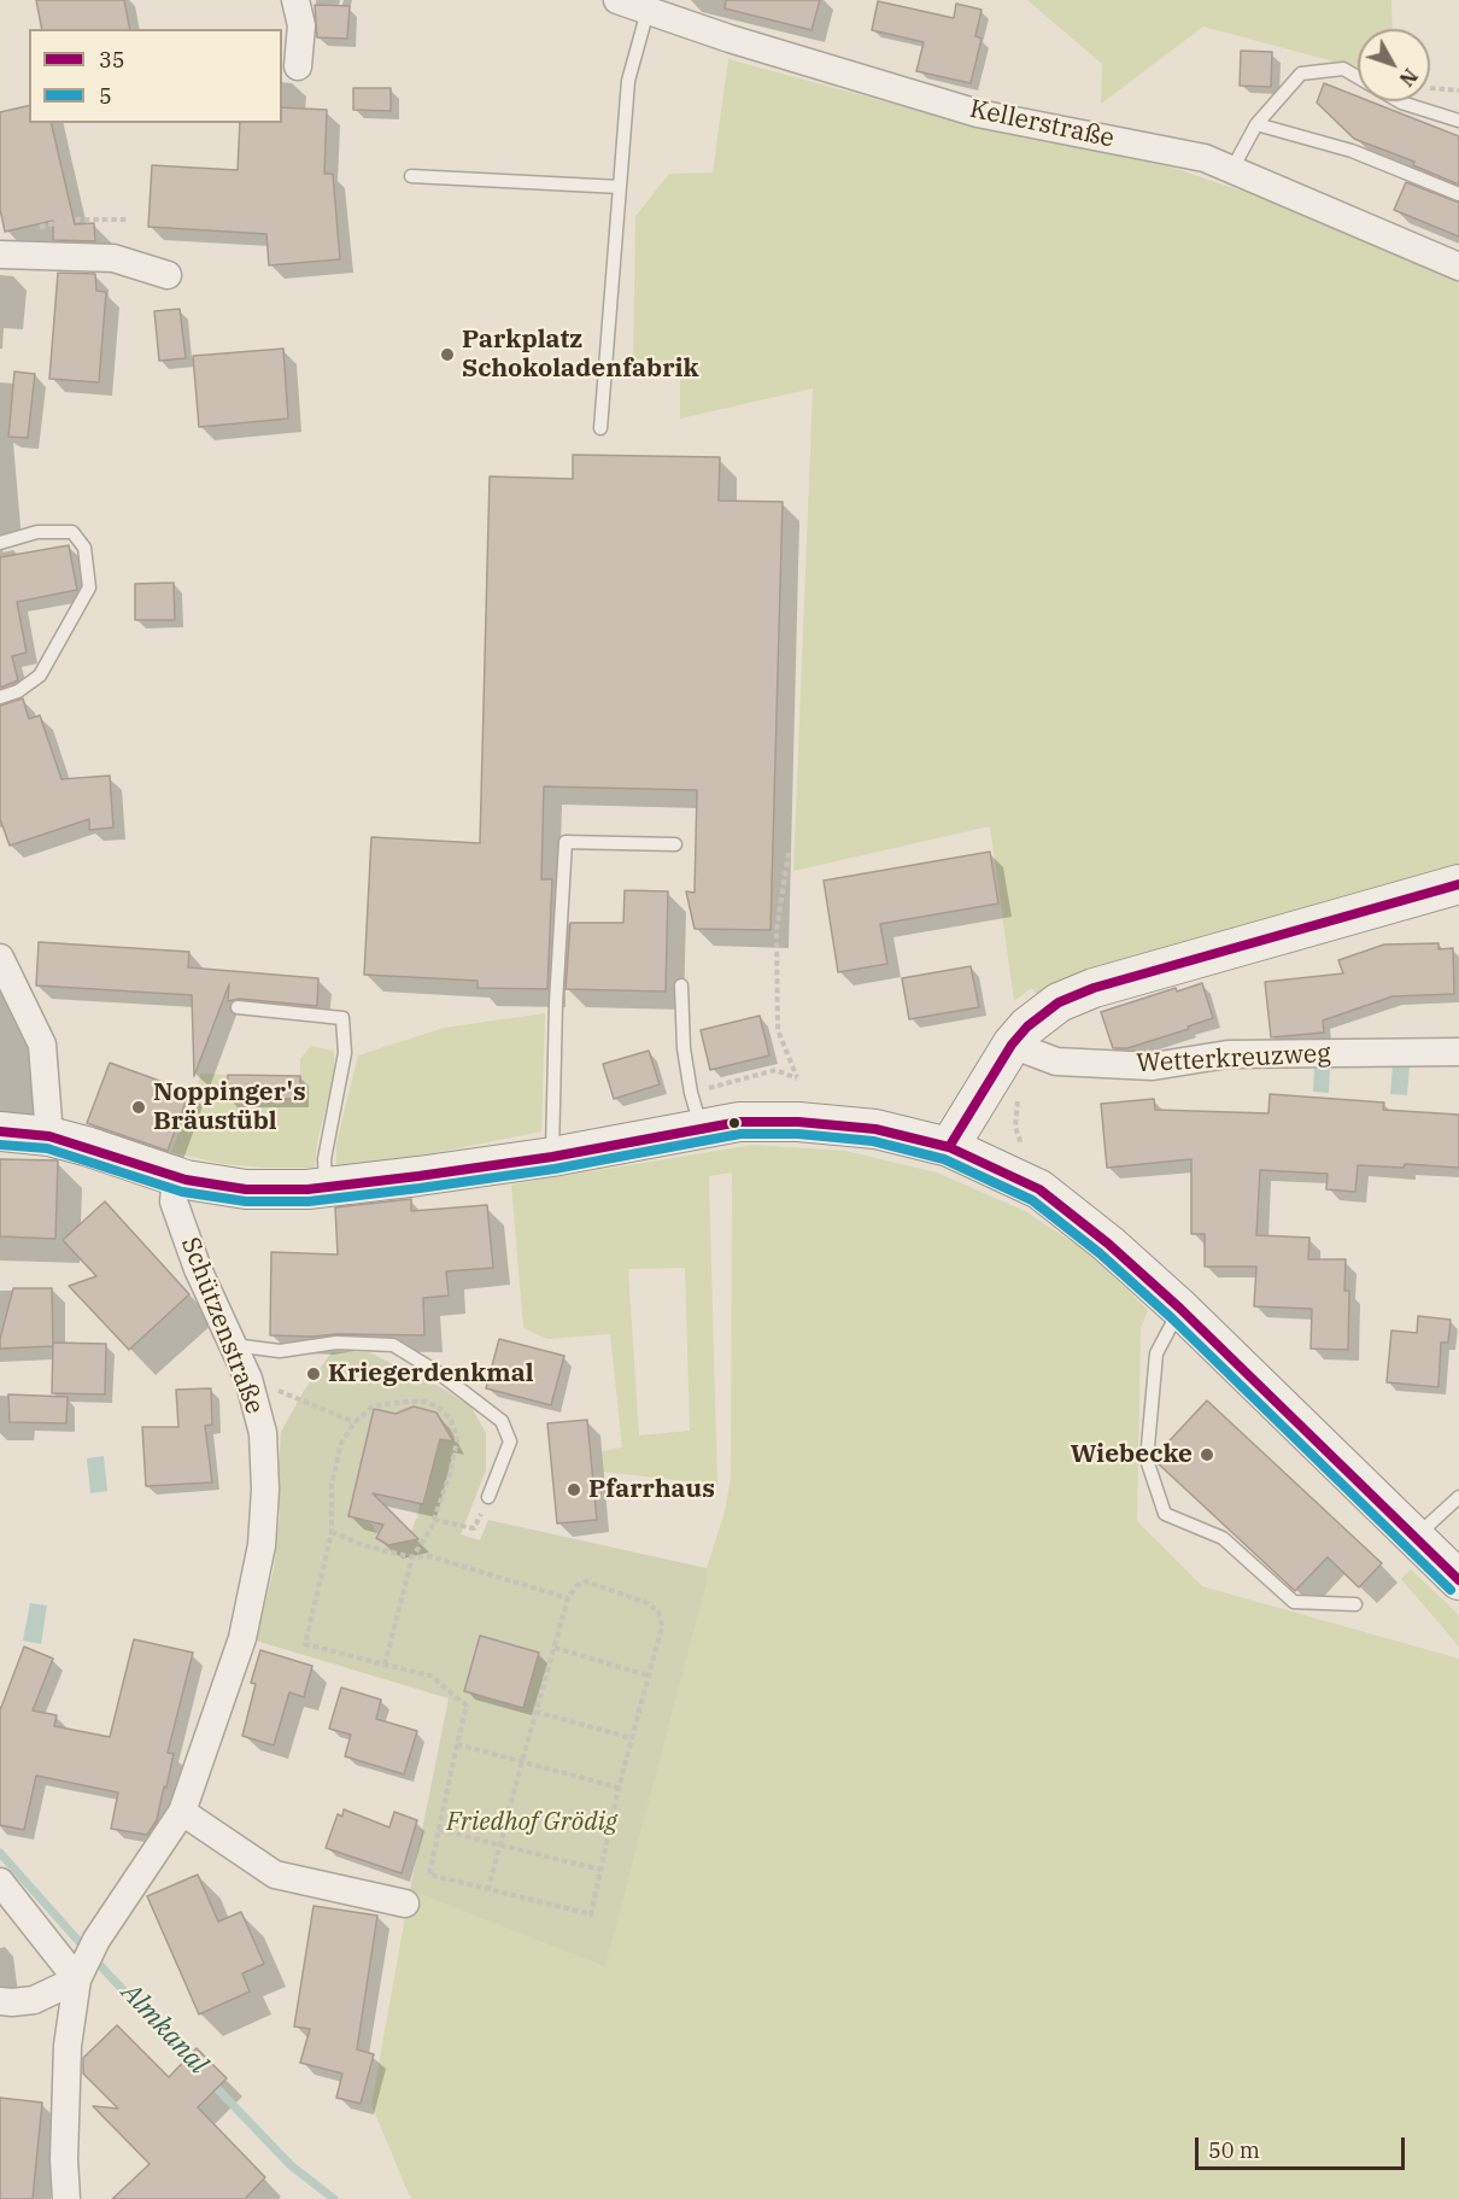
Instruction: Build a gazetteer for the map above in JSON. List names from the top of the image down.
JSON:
{
  "streets": {
    "street": ["Kellerstraße", "Wetterkreuzweg", "Schützenstraße"]
  },
  "water": ["Almkanal"],
  "parks": ["Friedhof Grödig"],
  "places": [
    "Parkplatz Schokoladenfabrik",
    "Noppinger's Bräustübl",
    "Kriegerdenkmal",
    "Wiebecke",
    "Pfarrhaus"
  ],
  "lines": ["transit line 35", "transit line 5"],
  "legend": ["35", "5"],
  "scale_bar": "50 m",
  "north": "bottom right"
}
